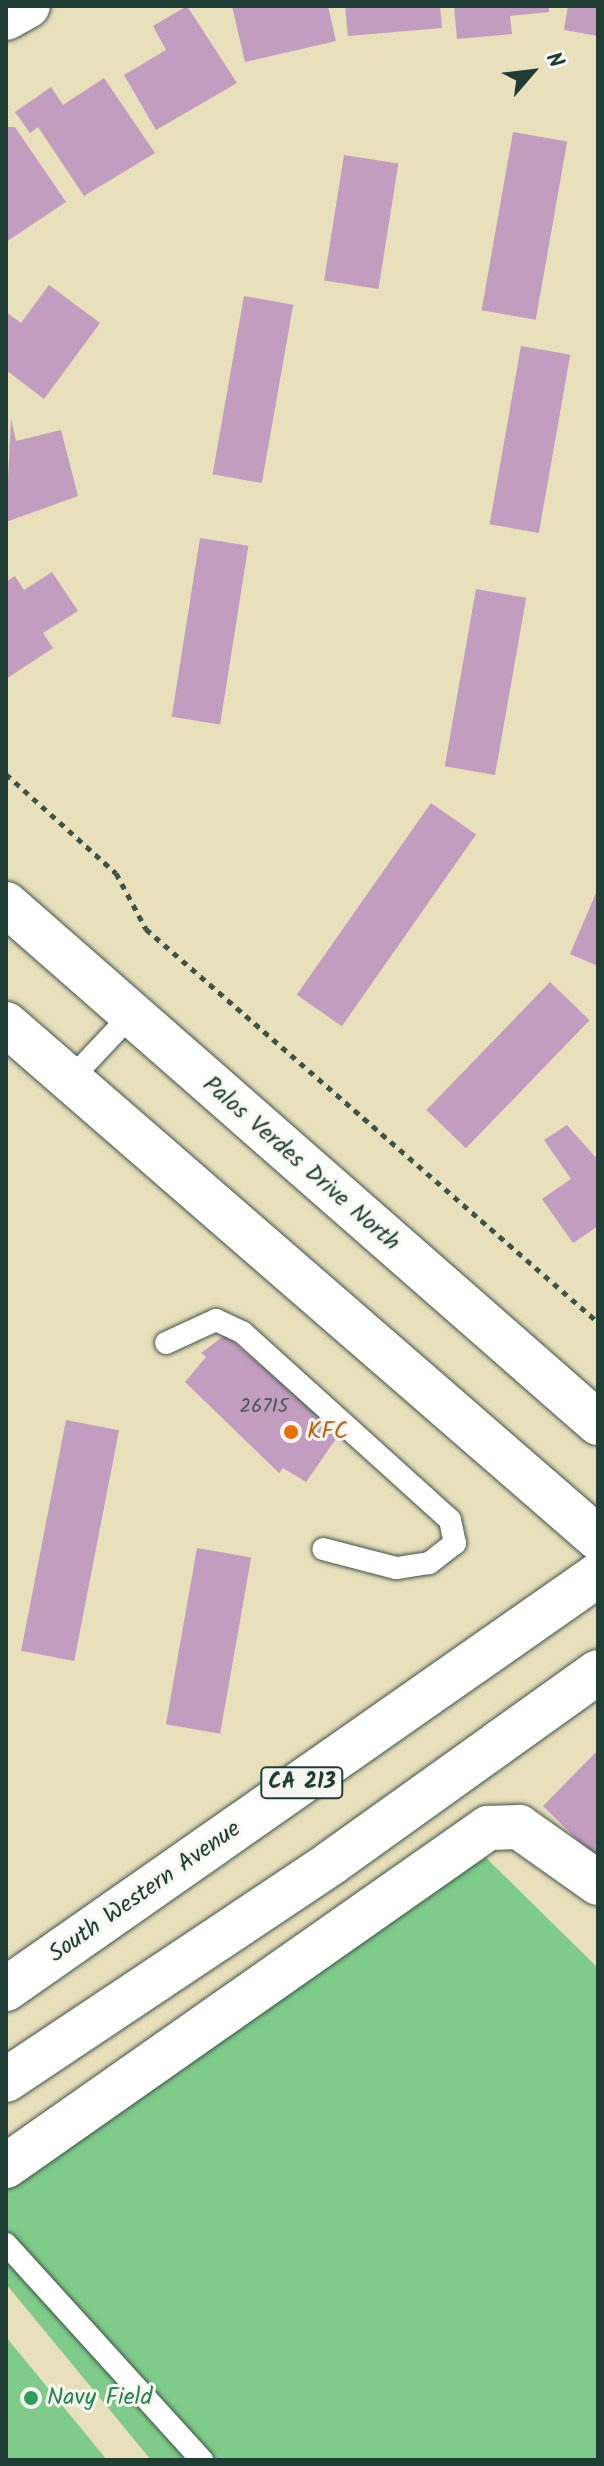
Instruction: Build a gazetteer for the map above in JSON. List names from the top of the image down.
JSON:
{
  "streets": {
    "main road": ["Palos Verdes Drive North", "CA 213", "South Western Avenue"]
  },
  "places": ["KFC", "Navy Field"],
  "house_numbers": ["26715"],
  "north": "top right"
}
